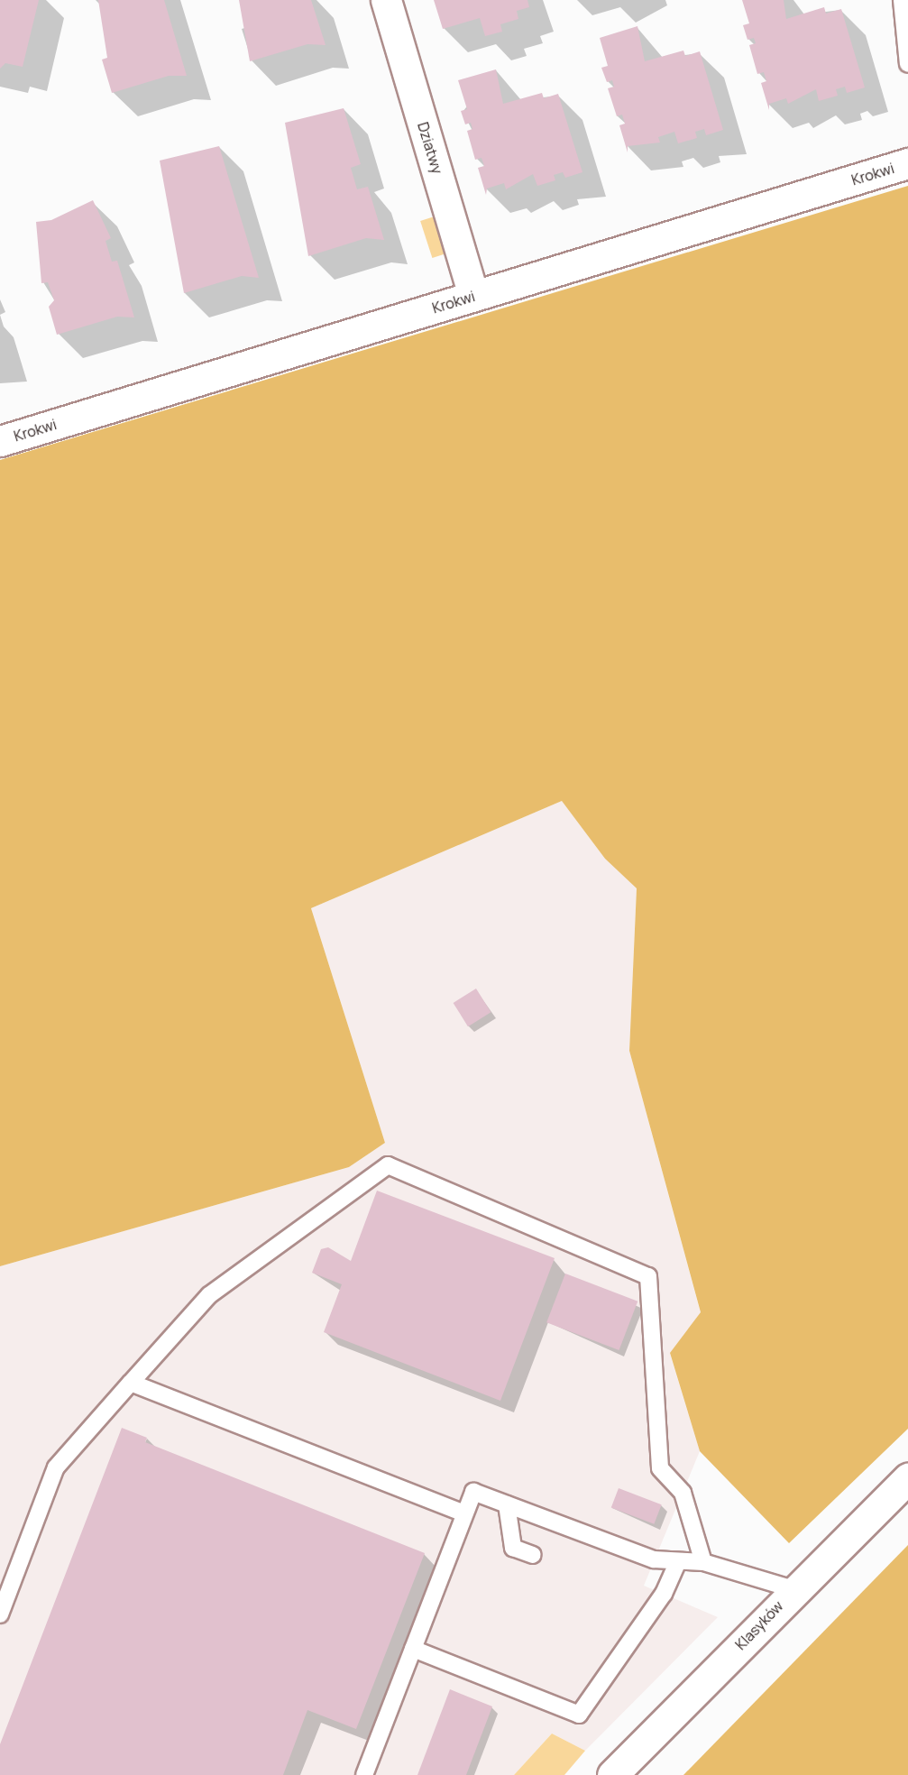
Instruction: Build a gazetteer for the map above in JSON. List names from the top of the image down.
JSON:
{
  "streets": {
    "street": ["Dziatwy", "Krokwi", "Klasyków"]
  },
  "crossings": [
    ["Dziatwy", "Krokwi"]
  ]
}
